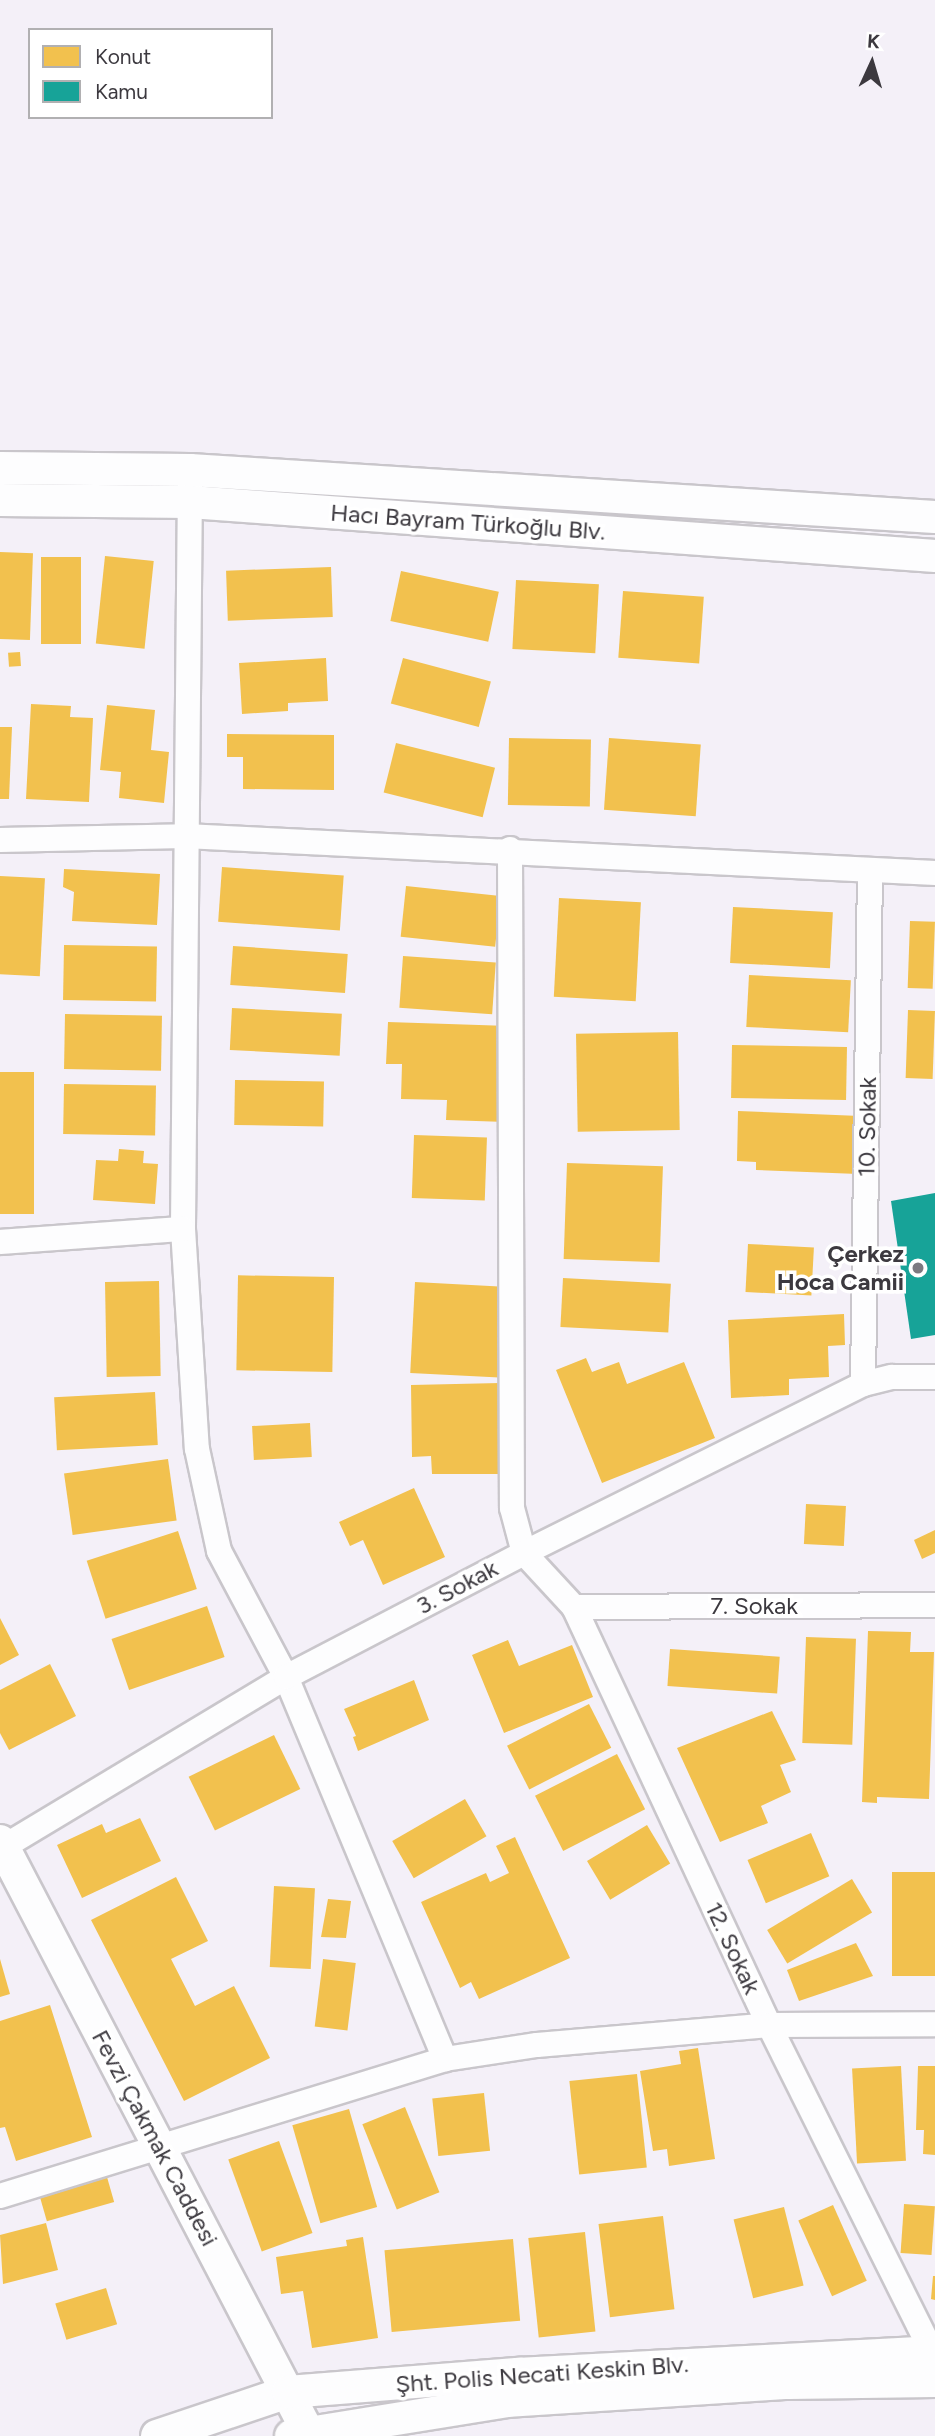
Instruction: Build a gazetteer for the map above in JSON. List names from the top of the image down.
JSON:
{
  "streets": {
    "street": [
      "Hacı Bayram Türkoğlu Blv.",
      "10. Sokak",
      "3. Sokak",
      "7. Sokak",
      "12. Sokak",
      "Fevzi Çakmak Caddesi",
      "Şht. Polis Necati Keskin Blv."
    ]
  },
  "crossings": [
    ["10. Sokak", "3. Sokak"],
    ["3. Sokak", "12. Sokak"],
    ["3. Sokak", "Fevzi Çakmak Caddesi"],
    ["7. Sokak", "12. Sokak"],
    ["12. Sokak", "Şht. Polis Necati Keskin Blv."],
    ["Fevzi Çakmak Caddesi", "Şht. Polis Necati Keskin Blv."]
  ],
  "places": ["Çerkez Hoca Camii"],
  "legend": ["Konut", "Kamu"],
  "north": "top"
}
